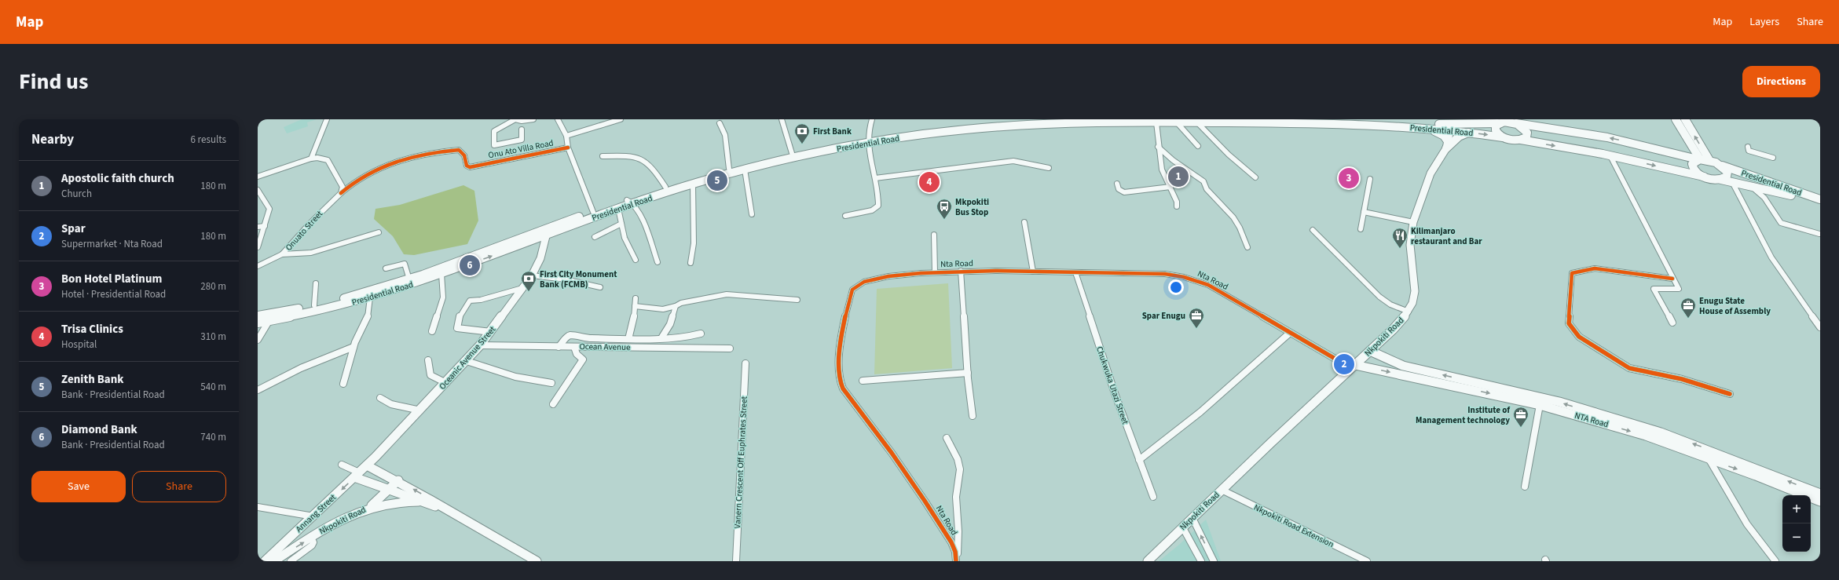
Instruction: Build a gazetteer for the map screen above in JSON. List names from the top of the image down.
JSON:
{
  "streets": {
    "main road": [
      "Presidential Road",
      "Nkpokiti Road",
      "Oceanic Avenue Street",
      "NTA Road",
      "Annang Street"
    ],
    "street": [
      "Onu Ato Villa Road",
      "Onuato Street",
      "Nta Road",
      "Ocean Avenue",
      "Chukwuka Utazi Street",
      "Vanern Crescent Off Euphrates Street",
      "Nkpokiti Road Extension"
    ]
  },
  "crossings": [
    ["Presidential Road", "Nkpokiti Road"],
    ["Presidential Road", "Oceanic Avenue Street"],
    ["Onu Ato Villa Road", "Onuato Street"],
    ["Nta Road", "Nkpokiti Road"],
    ["Nta Road", "Chukwuka Utazi Street"],
    ["Nta Road", "NTA Road"],
    ["Nkpokiti Road", "NTA Road"],
    ["Nkpokiti Road", "Nkpokiti Road Extension"],
    ["Ocean Avenue", "Oceanic Avenue Street"],
    ["Oceanic Avenue Street", "Annang Street"]
  ],
  "one_way": ["Annang Street"],
  "places": {
    "bank": ["First Bank", "First City Monument Bank (FCMB)"],
    "bus stop": ["Mkpokiti Bus Stop"],
    "restaurant": ["Kilimanjaro restaurant and Bar"],
    "office": ["Enugu State House of Assembly", "Spar Enugu", "Institute of Management technology"]
  },
  "page": {
    "header": "Map",
    "nav": ["Map", "Layers", "Share"],
    "title": "Find us",
    "buttons": [
      "Directions",
      ["Save", "Share"]
    ],
    "heading": ["Nearby", "6 results"],
    "list": [
      {
        "mark": "1",
        "name": "Apostolic faith church",
        "note": "Church",
        "value": "180 m"
      },
      {
        "mark": "2",
        "name": "Spar",
        "note": "Supermarket · Nta Road",
        "value": "180 m"
      },
      {
        "mark": "3",
        "name": "Bon Hotel Platinum",
        "note": "Hotel · Presidential Road",
        "value": "280 m"
      },
      {
        "mark": "4",
        "name": "Trisa Clinics",
        "note": "Hospital",
        "value": "310 m"
      },
      {
        "mark": "5",
        "name": "Zenith Bank",
        "note": "Bank · Presidential Road",
        "value": "540 m"
      },
      {
        "mark": "6",
        "name": "Diamond Bank",
        "note": "Bank · Presidential Road",
        "value": "740 m"
      }
    ],
    "pins": [
      "1",
      "3",
      "5",
      "4",
      "6",
      "2"
    ],
    "map_buttons": ["+", "−"]
  }
}
